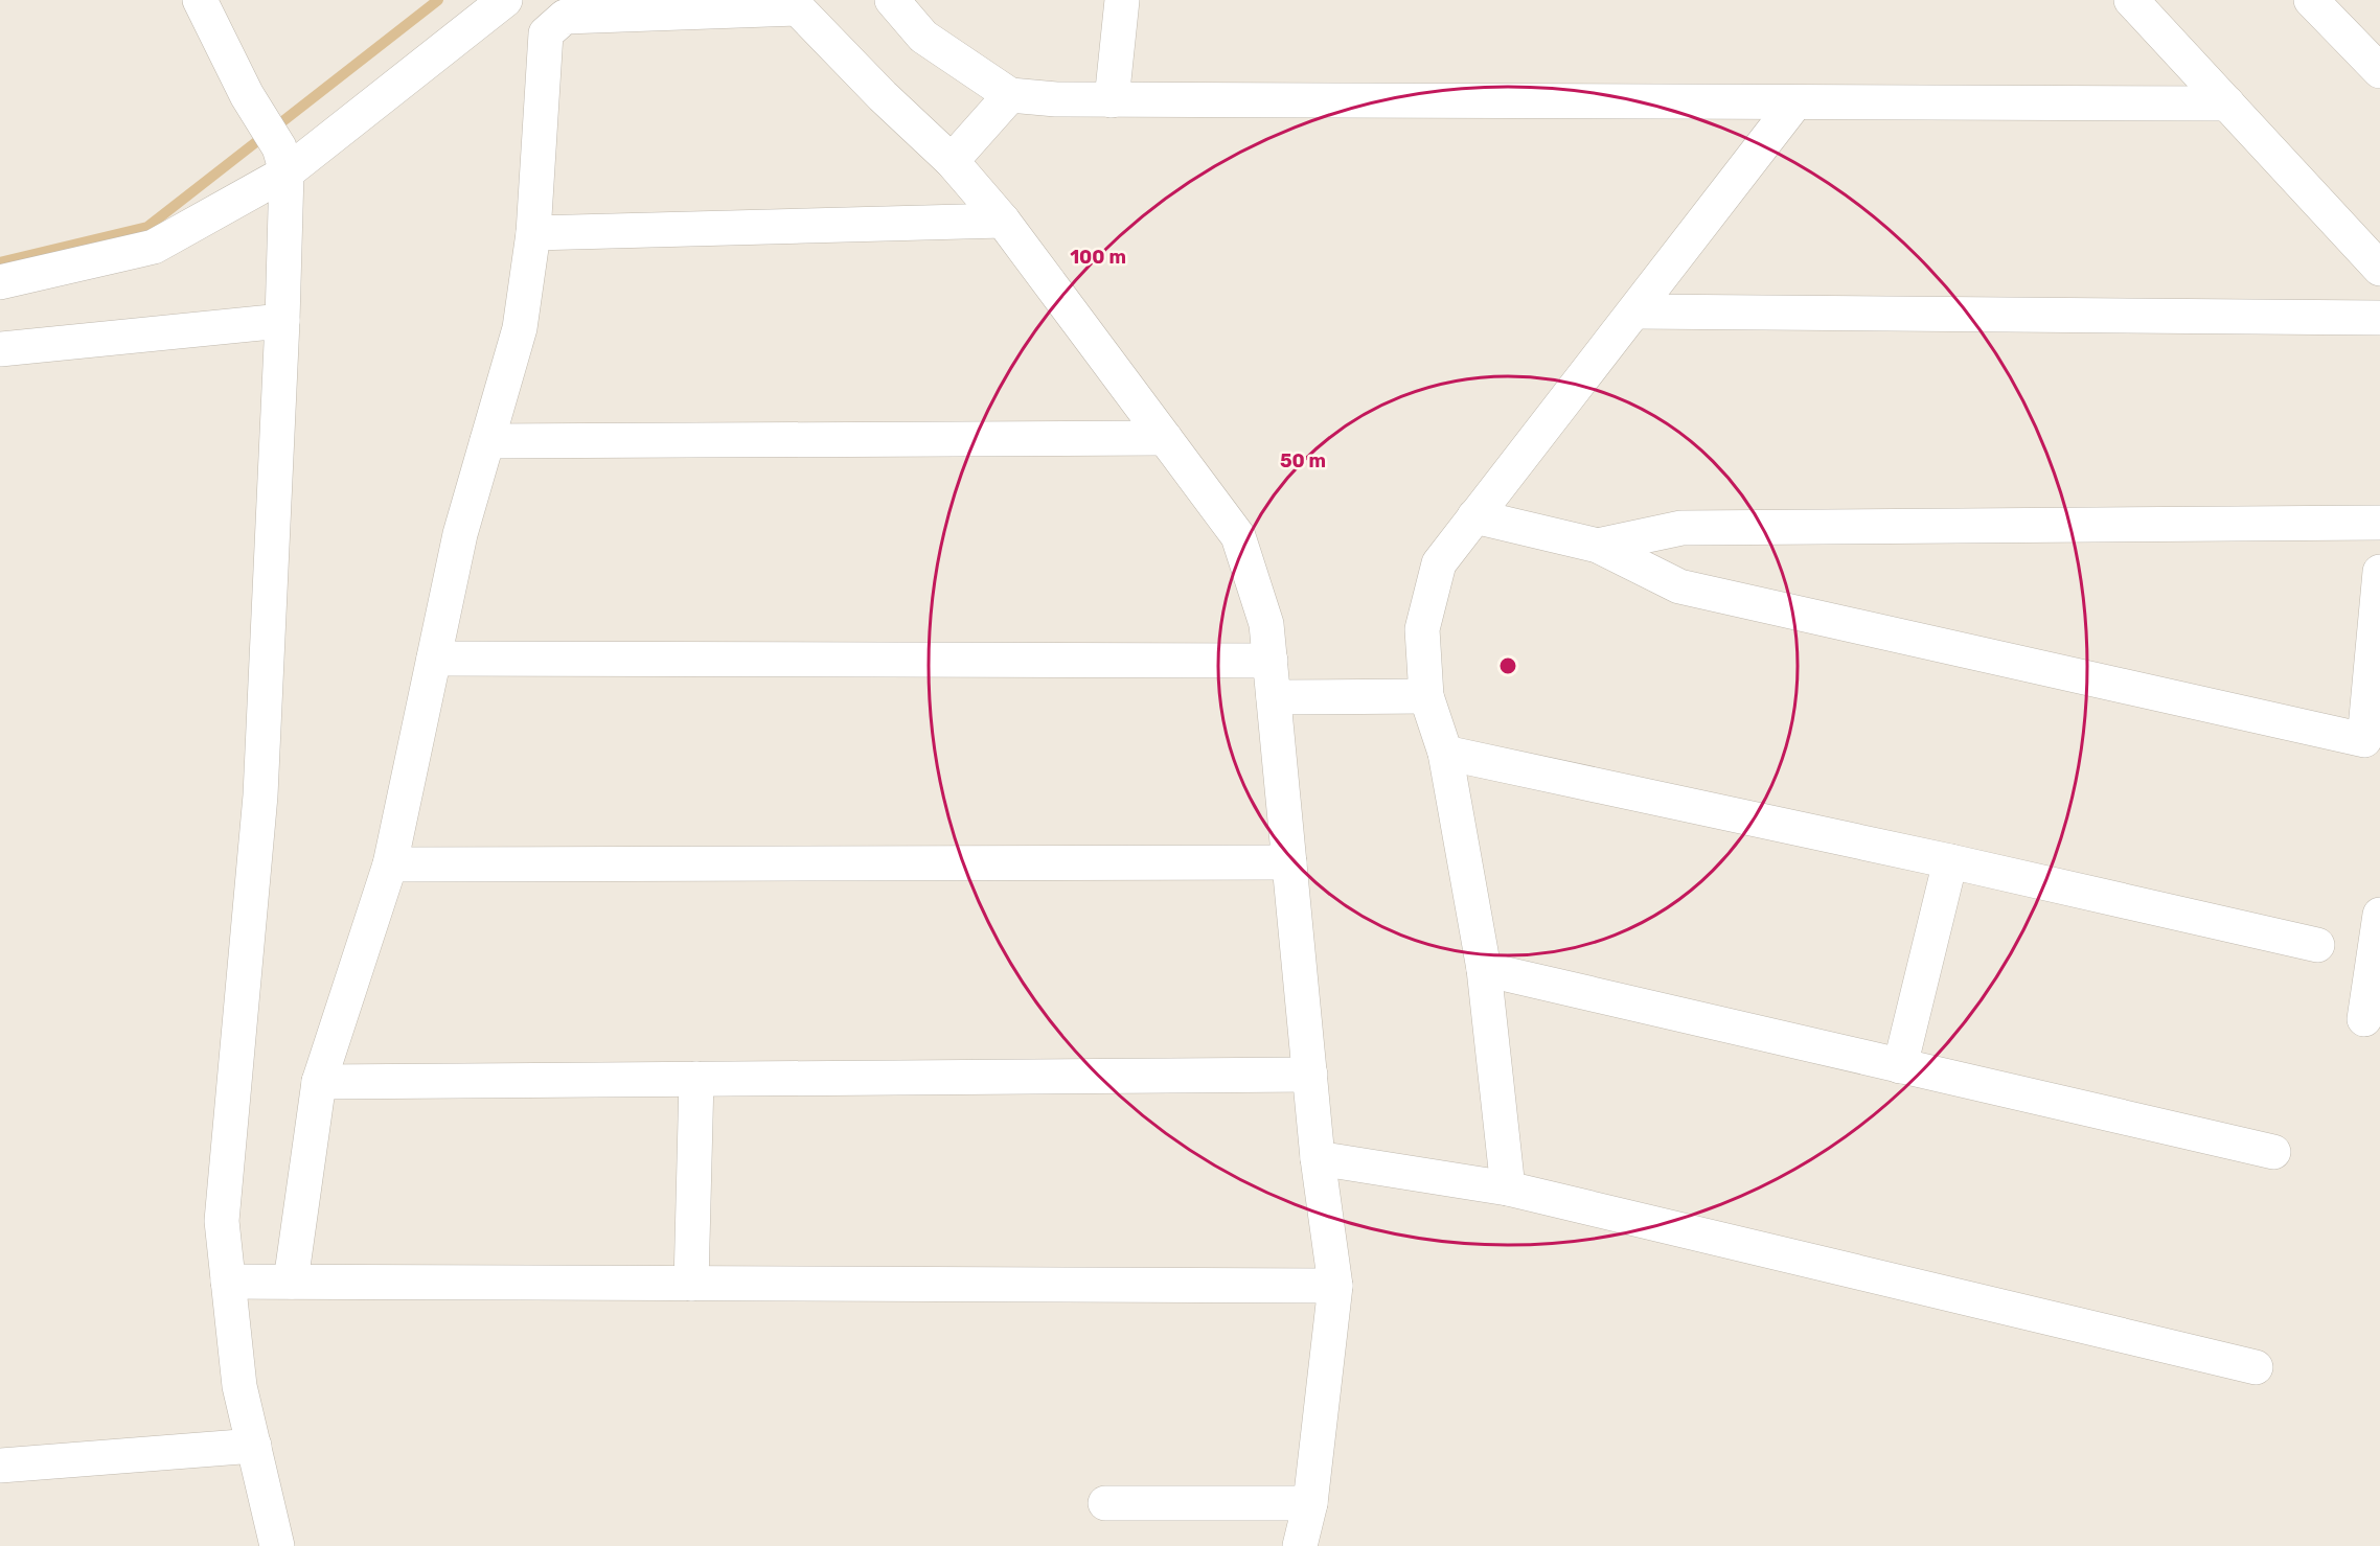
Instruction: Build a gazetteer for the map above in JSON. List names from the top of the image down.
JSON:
{
  "rings": ["100 m", "50 m"]
}
